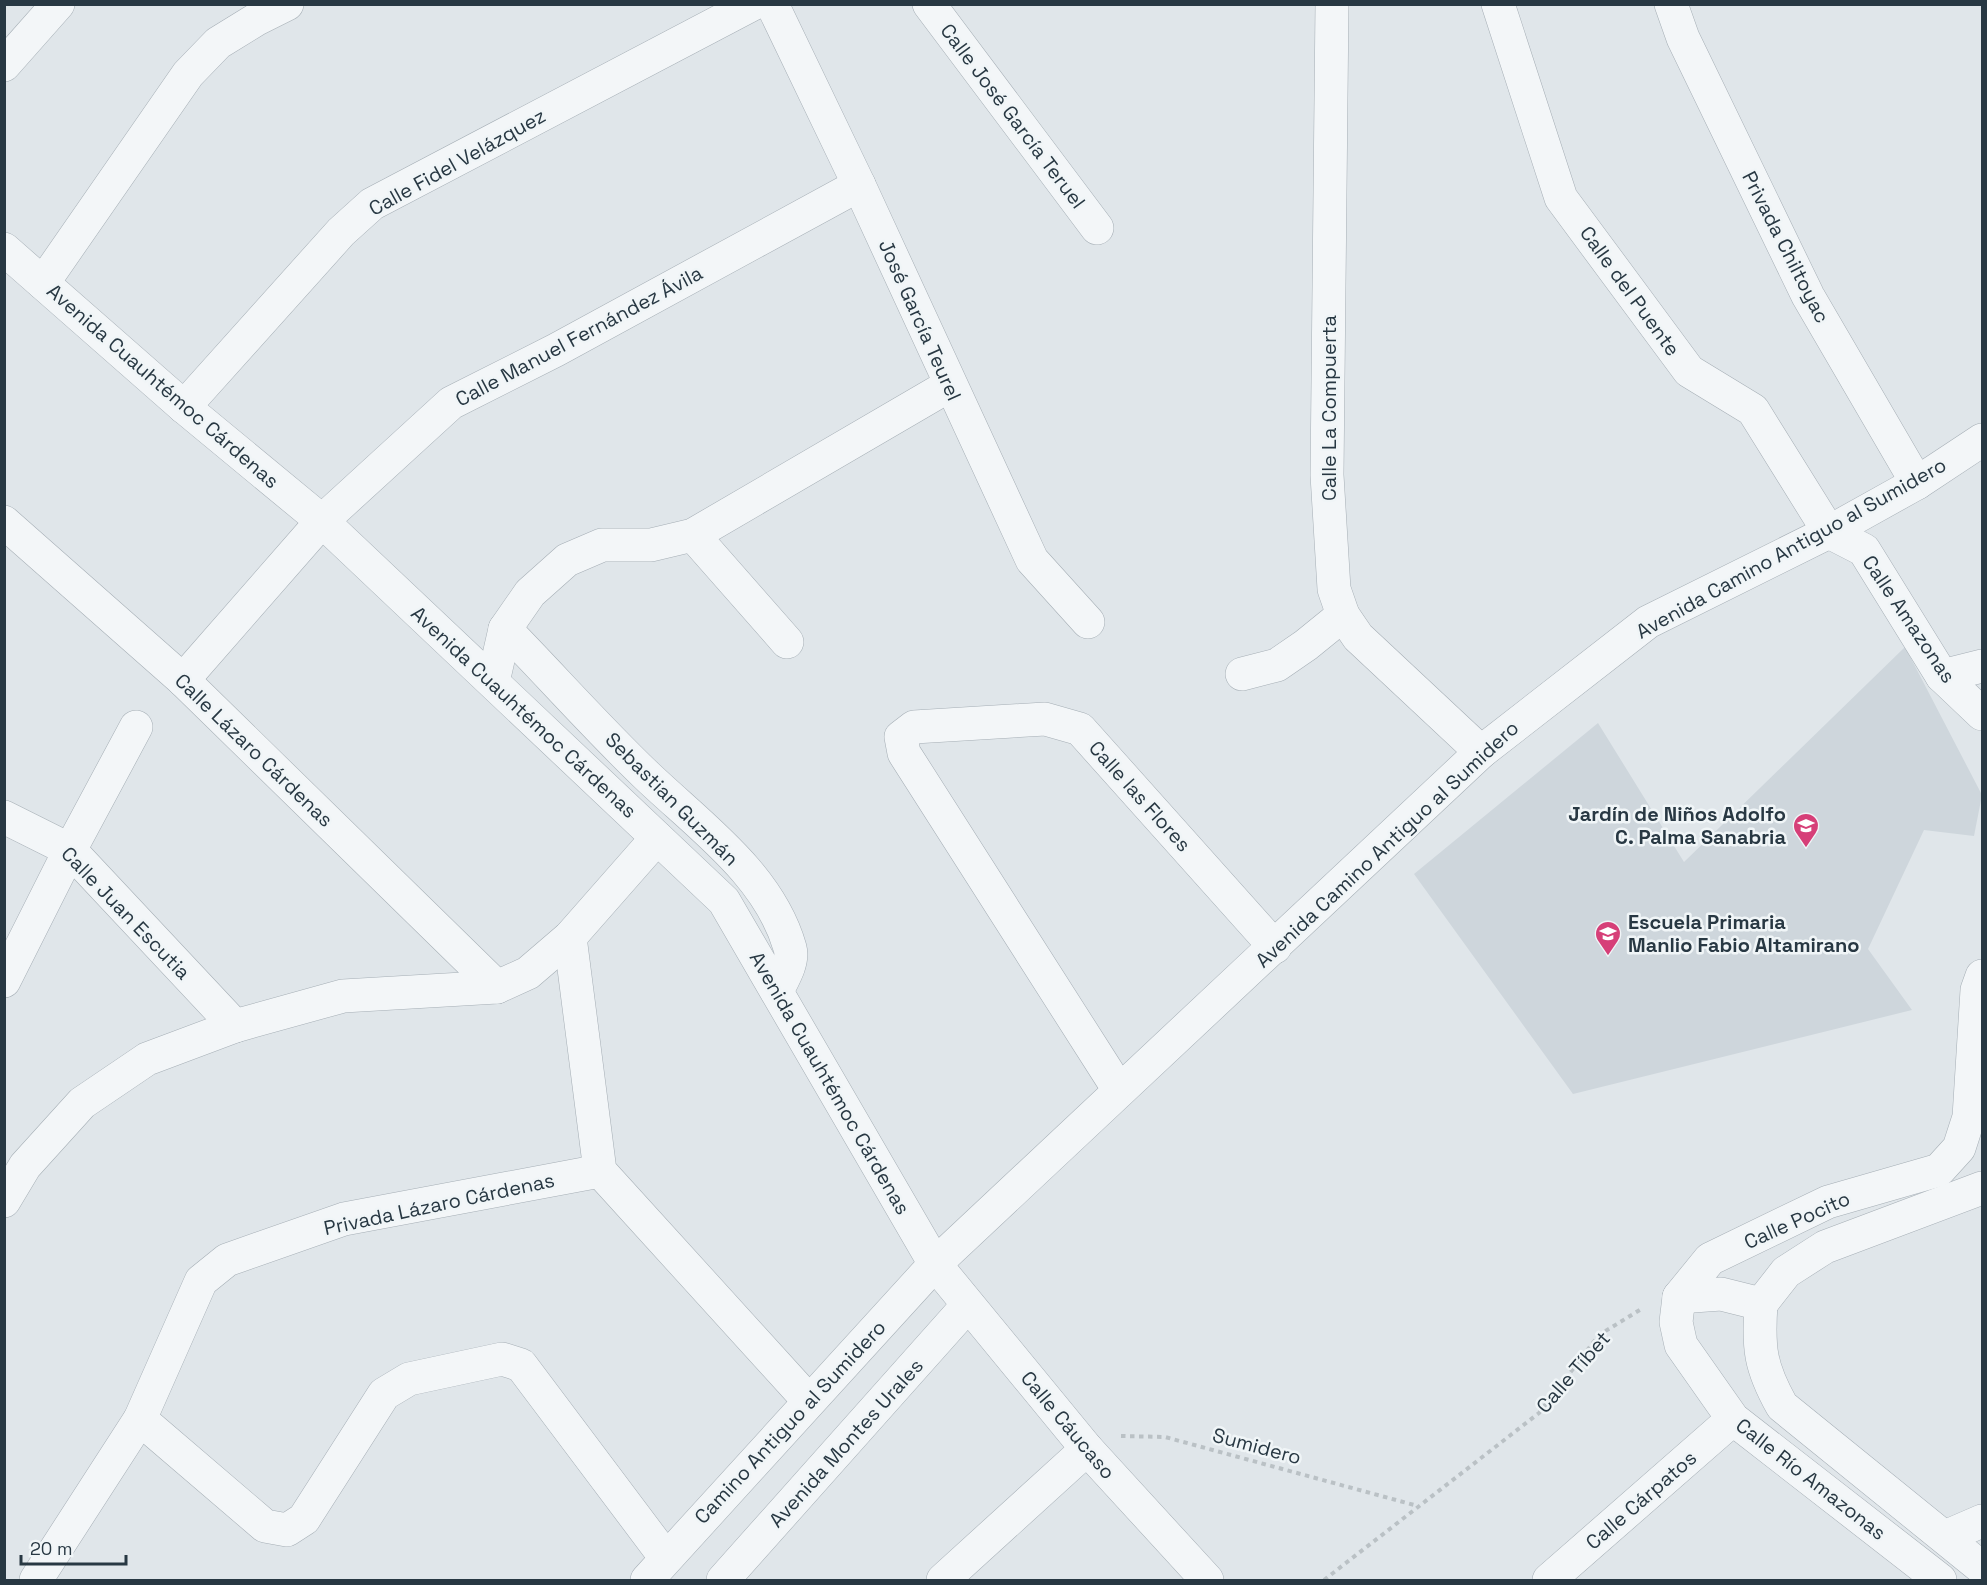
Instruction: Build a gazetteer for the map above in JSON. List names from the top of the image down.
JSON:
{
  "streets": {
    "street": [
      "Calle José García Teruel",
      "Calle Fidel Velázquez",
      "Privada Chiltoyac",
      "Calle del Puente",
      "José García Teurel",
      "Calle Manuel Fernández Ávila",
      "Avenida Cuauhtémoc Cárdenas",
      "Calle La Compuerta",
      "Avenida Camino Antiguo al Sumidero",
      "Calle Amazonas",
      "Calle Lázaro Cárdenas",
      "Calle las Flores",
      "Sebastian Guzmán",
      "Calle Juan Escutia",
      "Privada Lázaro Cárdenas",
      "Calle Pocito",
      "Camino Antiguo al Sumidero",
      "Calle Cáucaso",
      "Avenida Montes Urales",
      "Calle Río Amazonas",
      "Calle Cárpatos"
    ],
    "path": ["Calle Tíbet", "Sumidero"]
  },
  "crossings": [
    ["Calle Fidel Velázquez", "Avenida Cuauhtémoc Cárdenas"],
    ["Privada Chiltoyac", "Avenida Camino Antiguo al Sumidero"],
    ["Calle del Puente", "Avenida Camino Antiguo al Sumidero"],
    ["Calle del Puente", "Calle Amazonas"],
    ["José García Teurel", "Calle Manuel Fernández Ávila"],
    ["Calle Manuel Fernández Ávila", "Avenida Cuauhtémoc Cárdenas"],
    ["Calle Manuel Fernández Ávila", "Calle Lázaro Cárdenas"],
    ["Avenida Cuauhtémoc Cárdenas", "Avenida Camino Antiguo al Sumidero"],
    ["Avenida Cuauhtémoc Cárdenas", "Sebastian Guzmán"],
    ["Avenida Cuauhtémoc Cárdenas", "Camino Antiguo al Sumidero"],
    ["Avenida Cuauhtémoc Cárdenas", "Calle Cáucaso"],
    ["Calle La Compuerta", "Avenida Camino Antiguo al Sumidero"],
    ["Avenida Camino Antiguo al Sumidero", "Calle Amazonas"],
    ["Avenida Camino Antiguo al Sumidero", "Calle las Flores"],
    ["Avenida Camino Antiguo al Sumidero", "Camino Antiguo al Sumidero"],
    ["Avenida Camino Antiguo al Sumidero", "Calle Cáucaso"],
    ["Calle Pocito", "Calle Tíbet"],
    ["Calle Pocito", "Calle Río Amazonas"],
    ["Calle Tíbet", "Sumidero"],
    ["Calle Tíbet", "Calle Río Amazonas"],
    ["Camino Antiguo al Sumidero", "Calle Cáucaso"],
    ["Calle Cáucaso", "Avenida Montes Urales"],
    ["Calle Cáucaso", "Sumidero"],
    ["Calle Río Amazonas", "Calle Cárpatos"]
  ],
  "places": {
    "school or university": ["Jardín de Niños Adolfo C. Palma Sanabria", "Escuela Primaria Manlio Fabio Altamirano"]
  },
  "scale_bar": "20 m"
}
